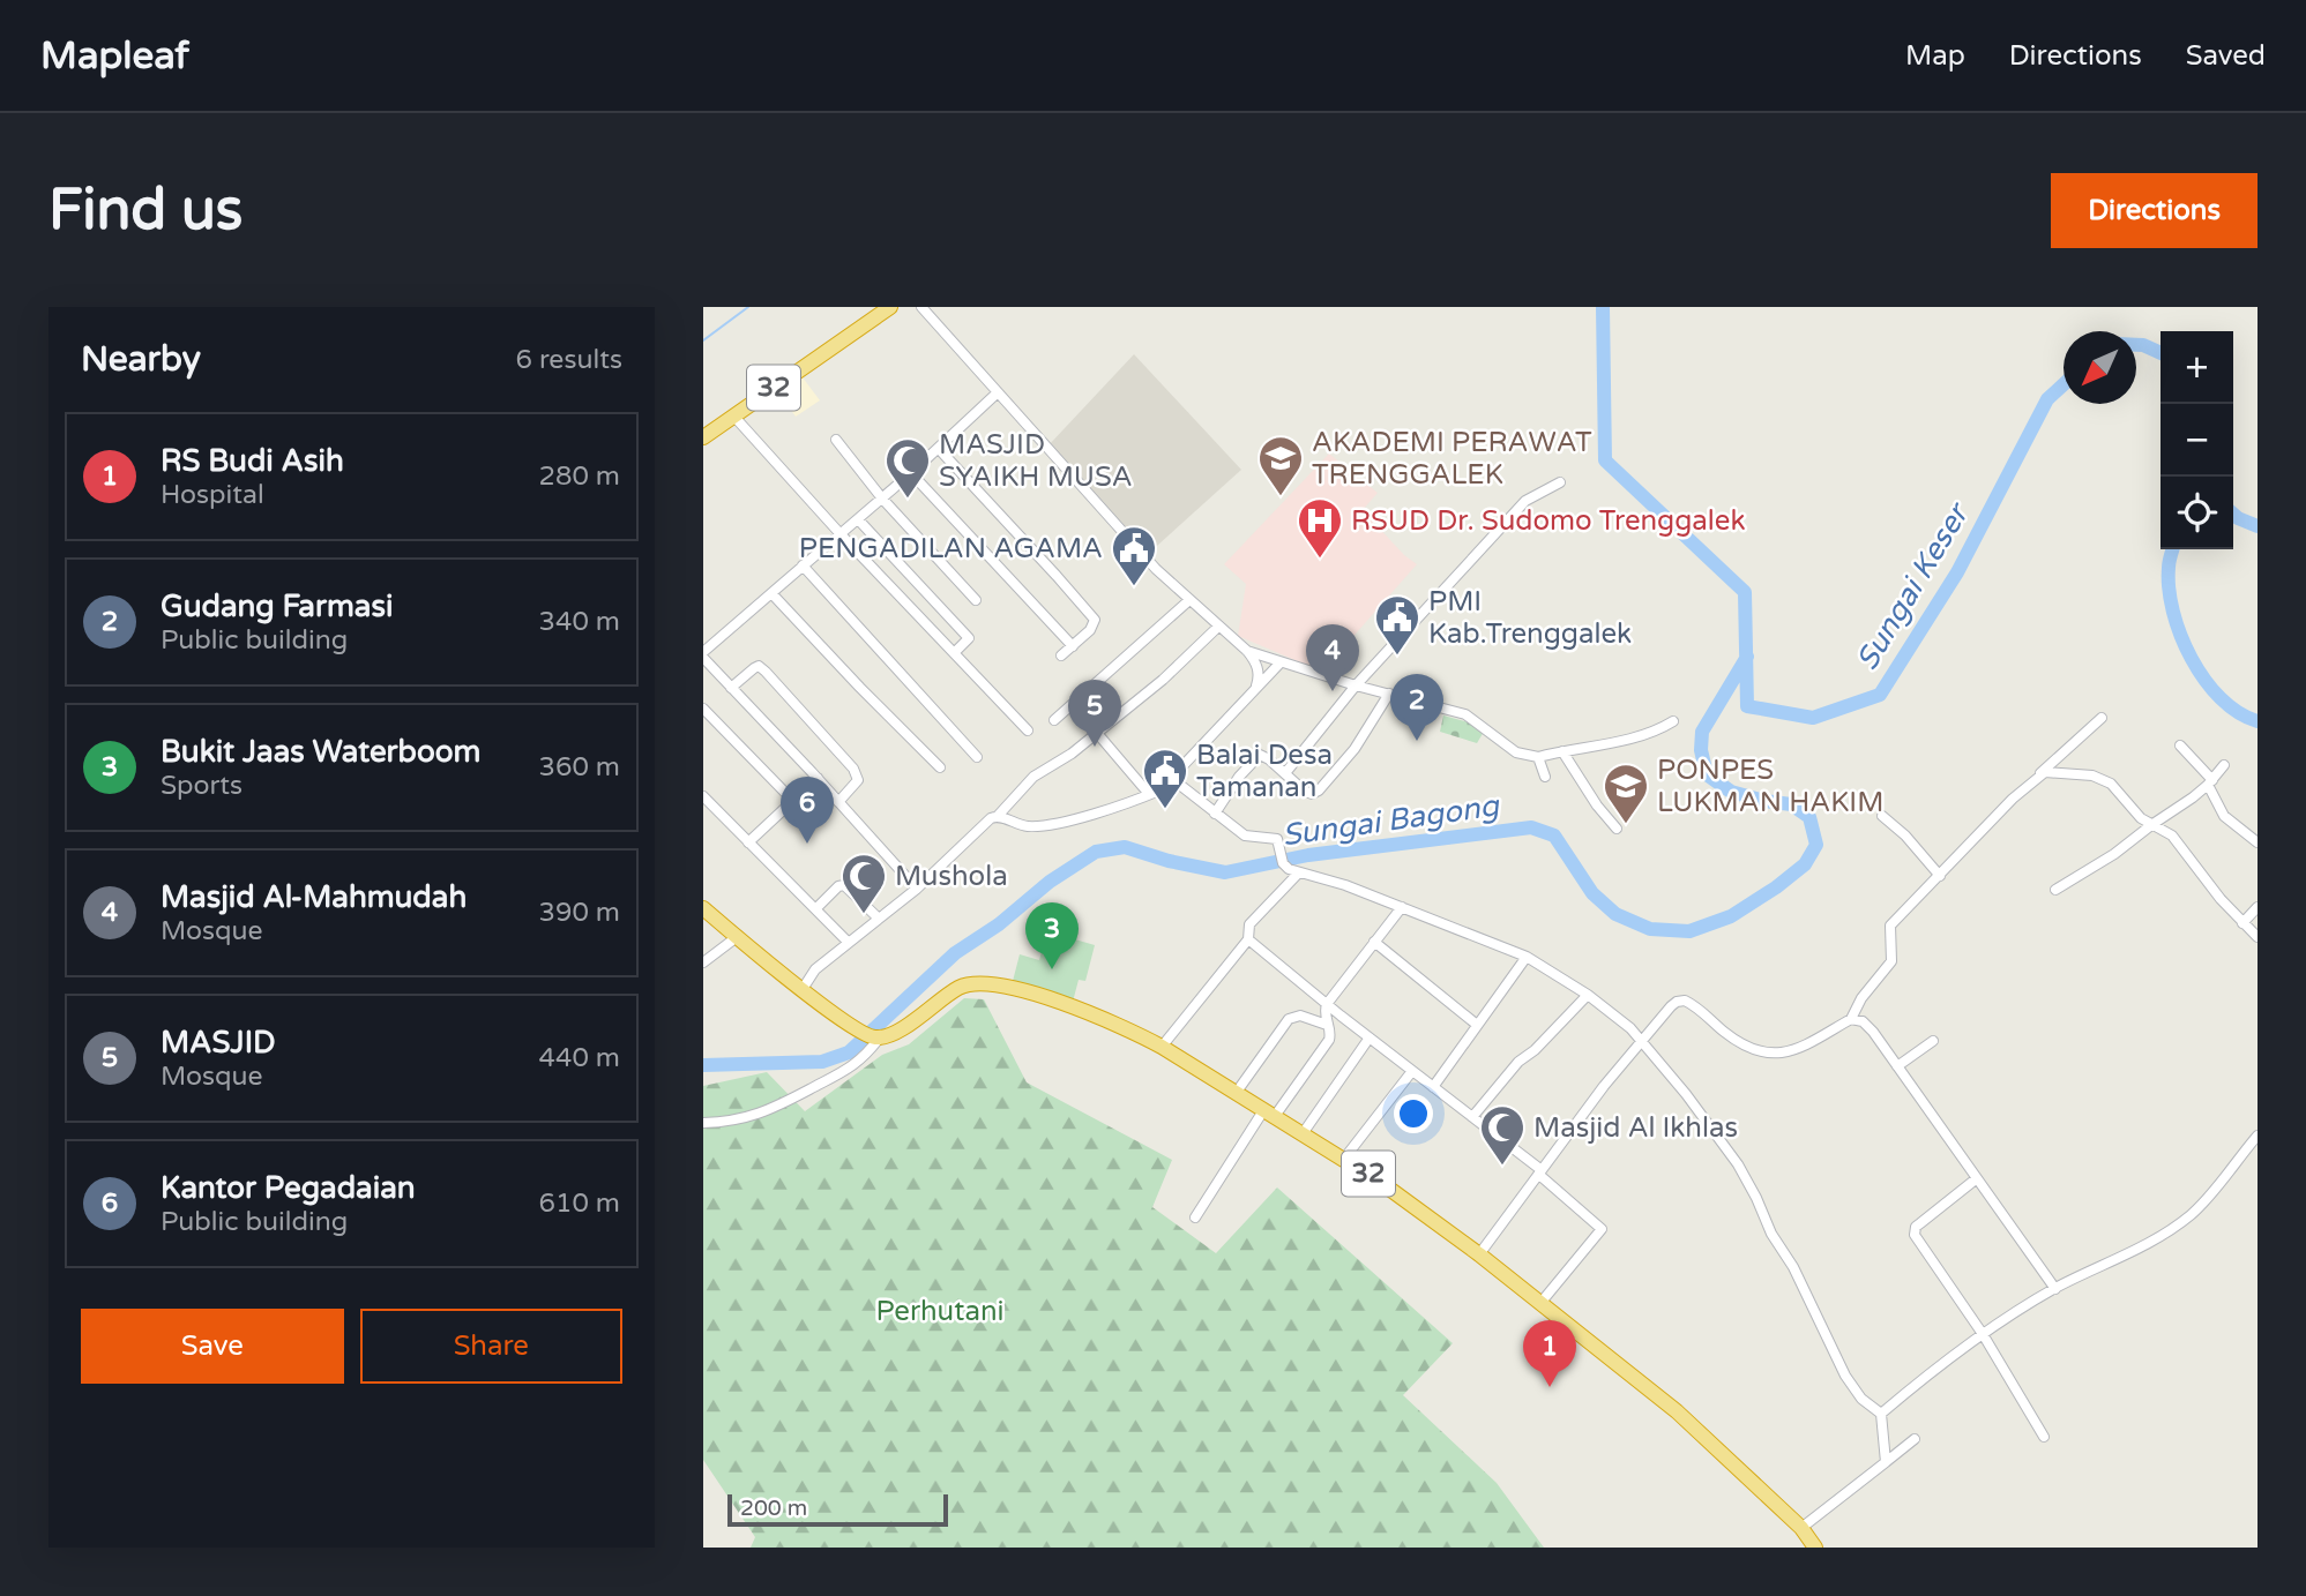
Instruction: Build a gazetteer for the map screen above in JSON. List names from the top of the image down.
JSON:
{
  "streets": {
    "highway": ["32"]
  },
  "water": ["Sungai Keser", "Sungai Bagong"],
  "parks": ["Perhutani"],
  "places": {
    "school or university": ["AKADEMI PERAWAT TRENGGALEK", "PONPES LUKMAN HAKIM"],
    "mosque": ["MASJID SYAIKH MUSA", "Mushola", "Masjid Al Ikhlas"],
    "hospital": ["RSUD Dr. Sudomo Trenggalek"],
    "public building": ["PENGADILAN AGAMA", "PMI Kab.Trenggalek", "Balai Desa Tamanan"]
  },
  "scale_bar": "200 m",
  "north": "bottom left",
  "page": {
    "header": "Mapleaf",
    "nav": ["Map", "Directions", "Saved"],
    "buttons": [
      "Directions",
      ["Save", "Share"]
    ],
    "title": "Find us",
    "heading": ["Nearby", "6 results"],
    "map_buttons": ["+", "−"],
    "list": [
      {
        "mark": "1",
        "name": "RS Budi Asih",
        "note": "Hospital",
        "value": "280 m"
      },
      {
        "mark": "2",
        "name": "Gudang Farmasi",
        "note": "Public building",
        "value": "340 m"
      },
      {
        "mark": "3",
        "name": "Bukit Jaas Waterboom",
        "note": "Sports",
        "value": "360 m"
      },
      {
        "mark": "4",
        "name": "Masjid Al-Mahmudah",
        "note": "Mosque",
        "value": "390 m"
      },
      {
        "mark": "5",
        "name": "MASJID",
        "note": "Mosque",
        "value": "440 m"
      },
      {
        "mark": "6",
        "name": "Kantor Pegadaian",
        "note": "Public building",
        "value": "610 m"
      }
    ],
    "pins": [
      "4",
      "2",
      "5",
      "6",
      "3",
      "1"
    ],
    "scale": "200 m"
  }
}
